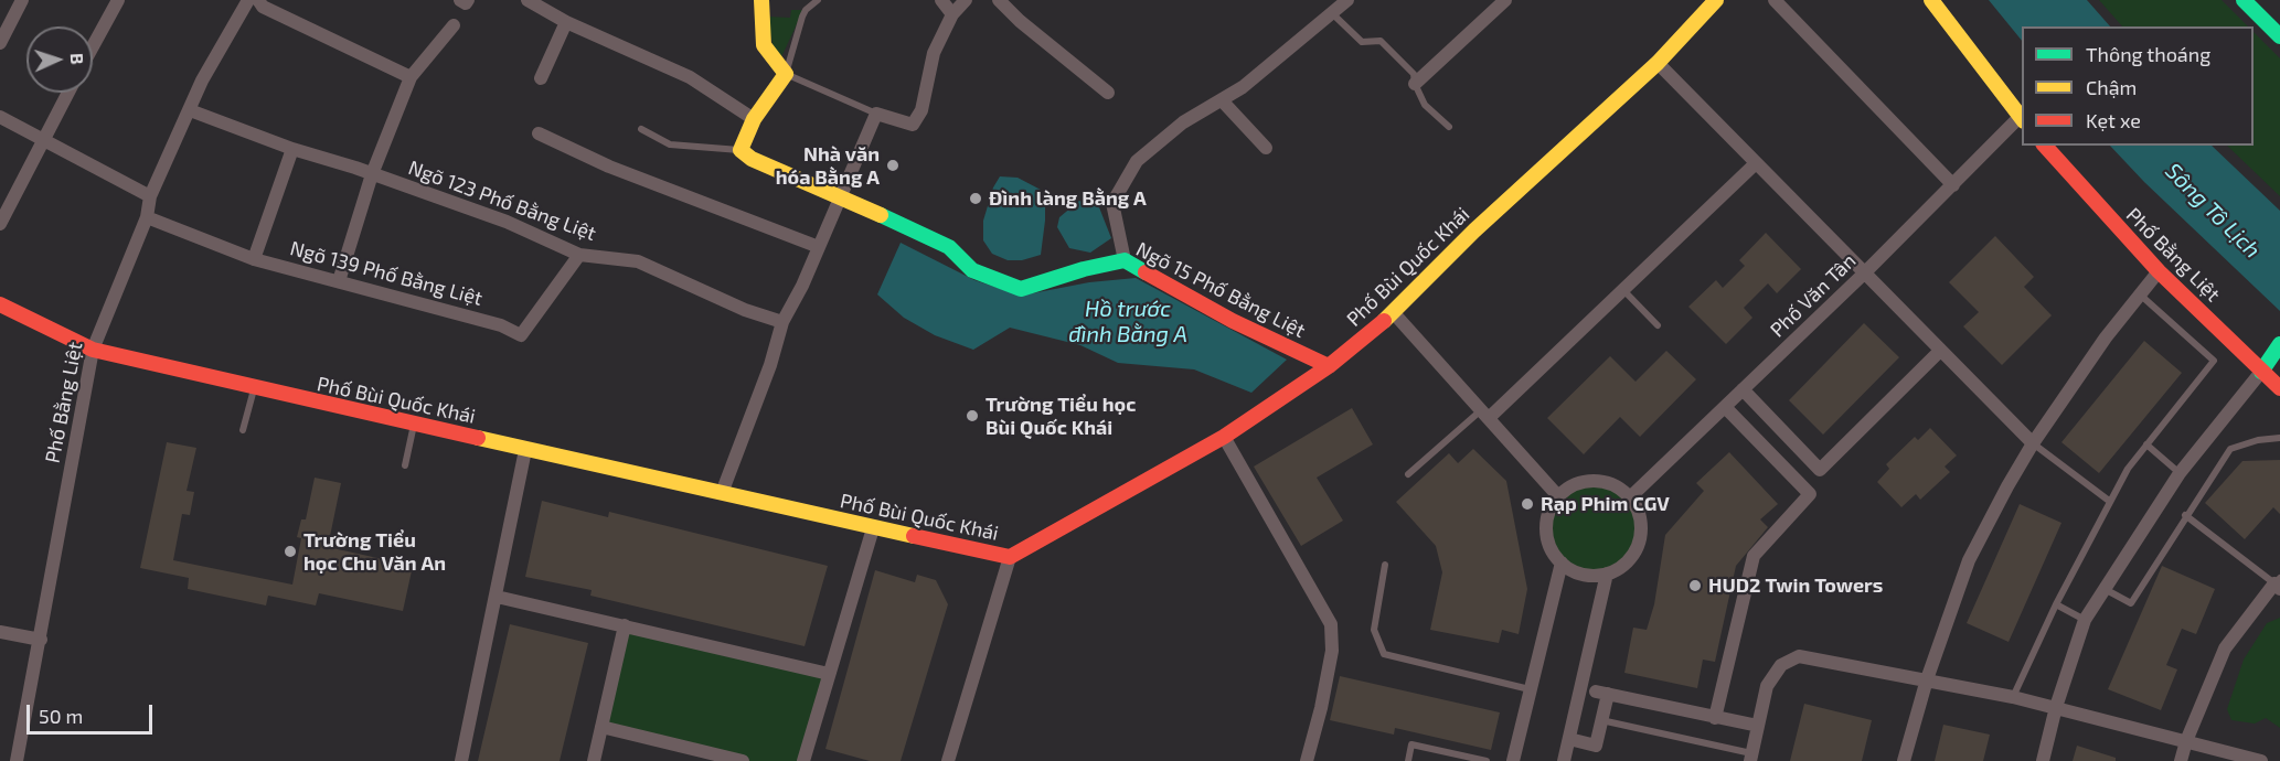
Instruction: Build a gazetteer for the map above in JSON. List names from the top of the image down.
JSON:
{
  "streets": {
    "street": [
      "Ngõ 123 Phố Bằng Liệt",
      "Phố Bằng Liệt",
      "Phố Bùi Quốc Khái",
      "Ngõ 139 Phố Bằng Liệt",
      "Ngõ 15 Phố Bằng Liệt",
      "Phố Văn Tân"
    ]
  },
  "crossings": [
    ["Ngõ 123 Phố Bằng Liệt", "Phố Bằng Liệt"],
    ["Ngõ 123 Phố Bằng Liệt", "Ngõ 139 Phố Bằng Liệt"],
    ["Phố Bằng Liệt", "Phố Bùi Quốc Khái"],
    ["Phố Bằng Liệt", "Ngõ 139 Phố Bằng Liệt"],
    ["Phố Bùi Quốc Khái", "Ngõ 15 Phố Bằng Liệt"]
  ],
  "water": ["Sông Tô Lịch", "Hồ trước đình Bằng A"],
  "places": [
    "Nhà văn hóa Bằng A",
    "Đình làng Bằng A",
    "Trường Tiểu học Bùi Quốc Khái",
    "Rạp Phim CGV",
    "Trường Tiểu học Chu Văn An",
    "HUD2 Twin Towers"
  ],
  "legend": ["Thông thoáng", "Chậm", "Kẹt xe"],
  "scale_bar": "50 m",
  "north": "right"
}
